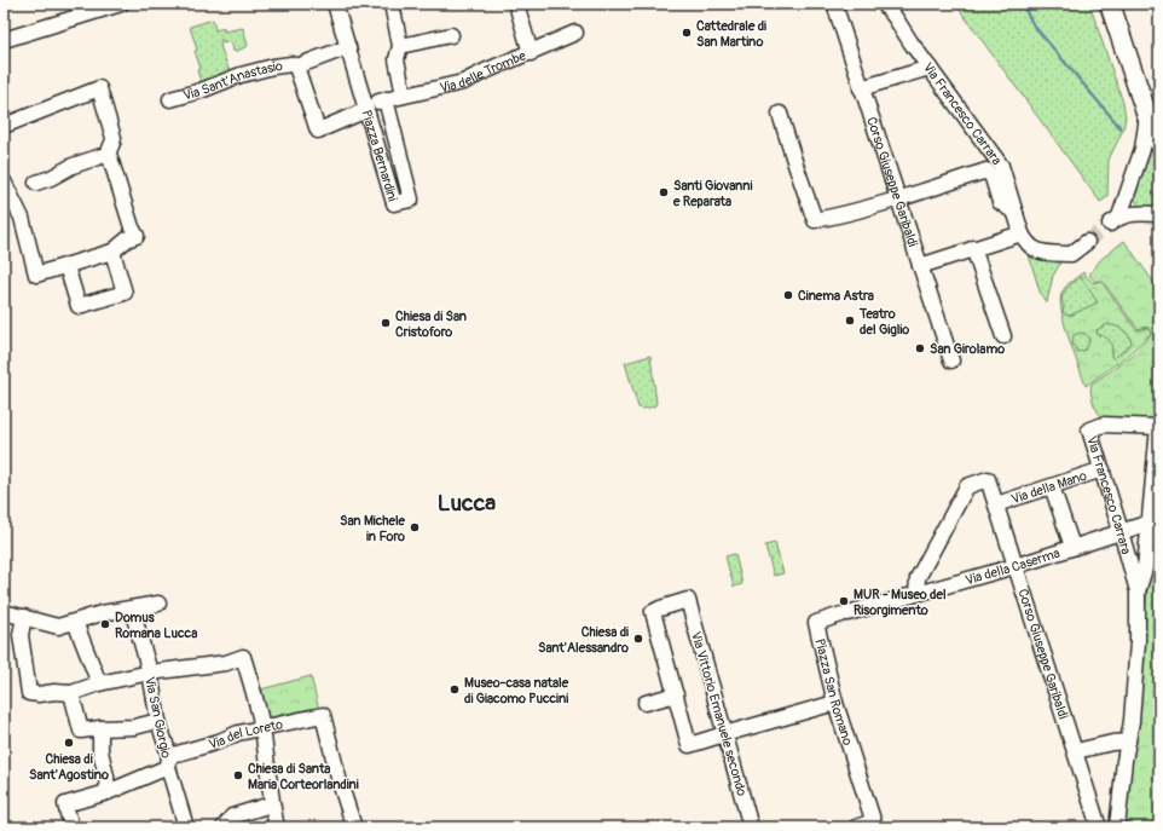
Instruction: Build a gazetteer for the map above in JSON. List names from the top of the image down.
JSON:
{
  "streets": {
    "street": [
      "Via delle Trombe",
      "Via Sant'Anastasio",
      "Via Francesco Carrara",
      "Piazza Bernardini",
      "Corso Giuseppe Garibaldi",
      "Via della Mano",
      "Via della Caserma",
      "Piazza San Romano",
      "Via Vittorio Emanuele secondo",
      "Via San Giorgio",
      "Via del Loreto"
    ]
  },
  "crossings": [
    ["Via delle Trombe", "Via Sant'Anastasio"],
    ["Via delle Trombe", "Piazza Bernardini"],
    ["Via Francesco Carrara", "Via della Mano"],
    ["Via Francesco Carrara", "Via della Caserma"],
    ["Corso Giuseppe Garibaldi", "Via della Mano"],
    ["Corso Giuseppe Garibaldi", "Via della Caserma"],
    ["Via della Caserma", "Piazza San Romano"],
    ["Via San Giorgio", "Via del Loreto"]
  ],
  "districts": ["Lucca"],
  "places": [
    "Cattedrale di San Martino",
    "Santi Giovanni e Reparata",
    "Cinema Astra",
    "Teatro del Giglio",
    "Chiesa di San Cristoforo",
    "San Girolamo",
    "San Michele in Foro",
    "MUR - Museo del Risorgimento",
    "Domus Romana Lucca",
    "Chiesa di Sant'Alessandro",
    "Museo-casa natale di Giacomo Puccini",
    "Chiesa di Sant'Agostino",
    "Chiesa di Santa Maria Corteorlandini"
  ]
}
